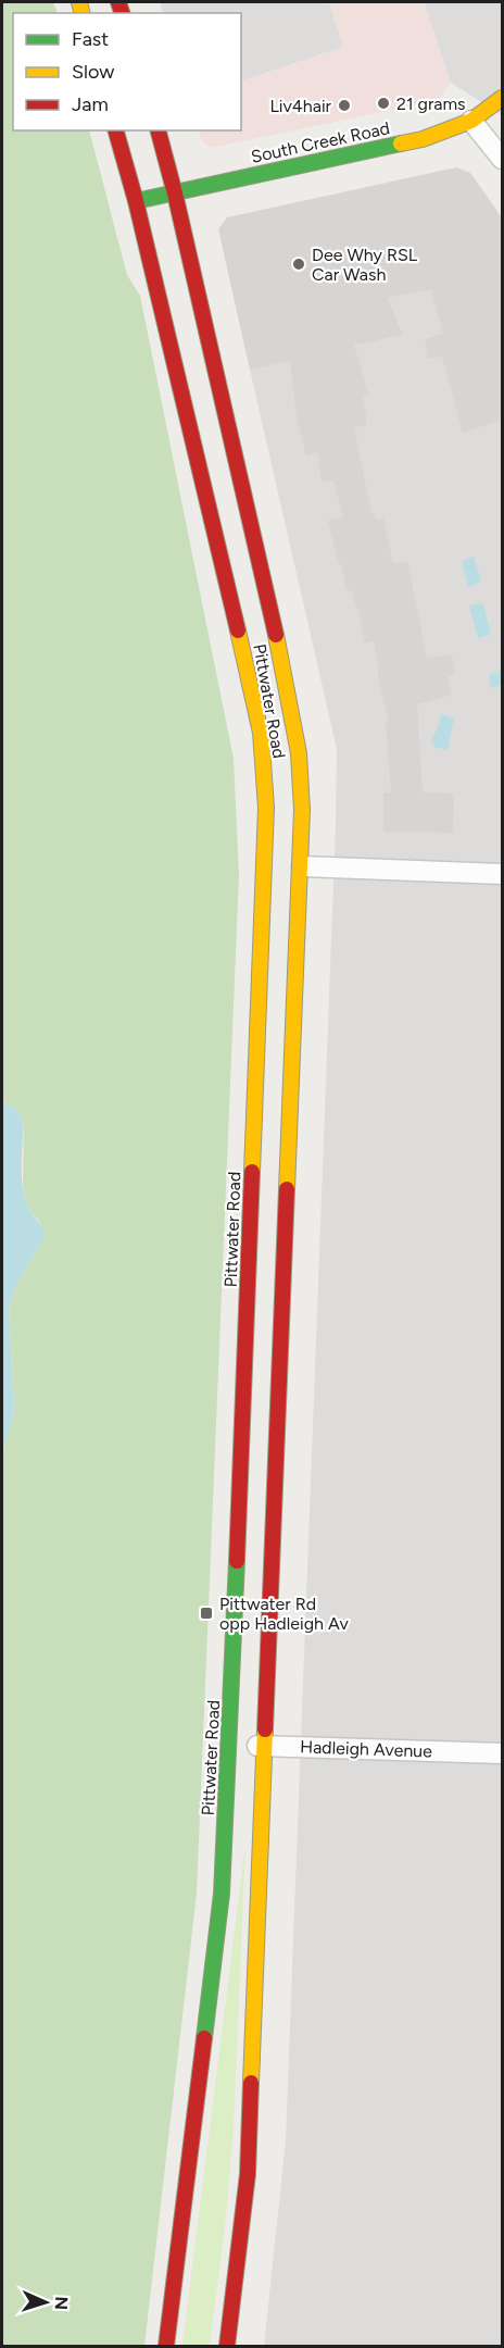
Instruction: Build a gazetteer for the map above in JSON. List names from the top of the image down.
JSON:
{
  "streets": {
    "main road": ["South Creek Road", "Pittwater Road"],
    "street": ["Hadleigh Avenue"]
  },
  "crossings": [
    ["South Creek Road", "Pittwater Road"],
    ["Pittwater Road", "Hadleigh Avenue"]
  ],
  "places": {
    "other": ["21 grams", "Liv4hair", "Dee Why RSL Car Wash"],
    "transit": ["Pittwater Rd opp Hadleigh Av"]
  },
  "legend": ["Fast", "Slow", "Jam"],
  "north": "right"
}
